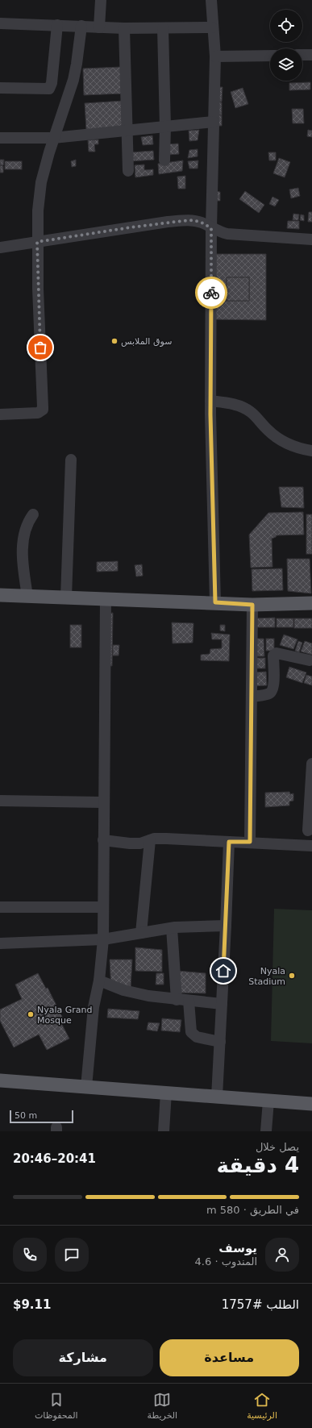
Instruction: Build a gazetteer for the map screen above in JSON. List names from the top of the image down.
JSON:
{
  "places": ["سوق الملابس", "Nyala Stadium", "Nyala Grand Mosque"],
  "scale_bar": "50 m",
  "page": {
    "scale": "50 m",
    "heading": ["4 دقيقة", "يصل خلال", "20:41–20:46"],
    "panel": [
      "يوسف",
      "المندوب · 4.6",
      "الطلب #1757",
      "$9.11"
    ],
    "bar": "في الطريق · 580 m",
    "buttons": ["مساعدة", "مشاركة"],
    "tabs": ["الرئيسية", "الخريطة", "المحفوظات"]
  }
}
